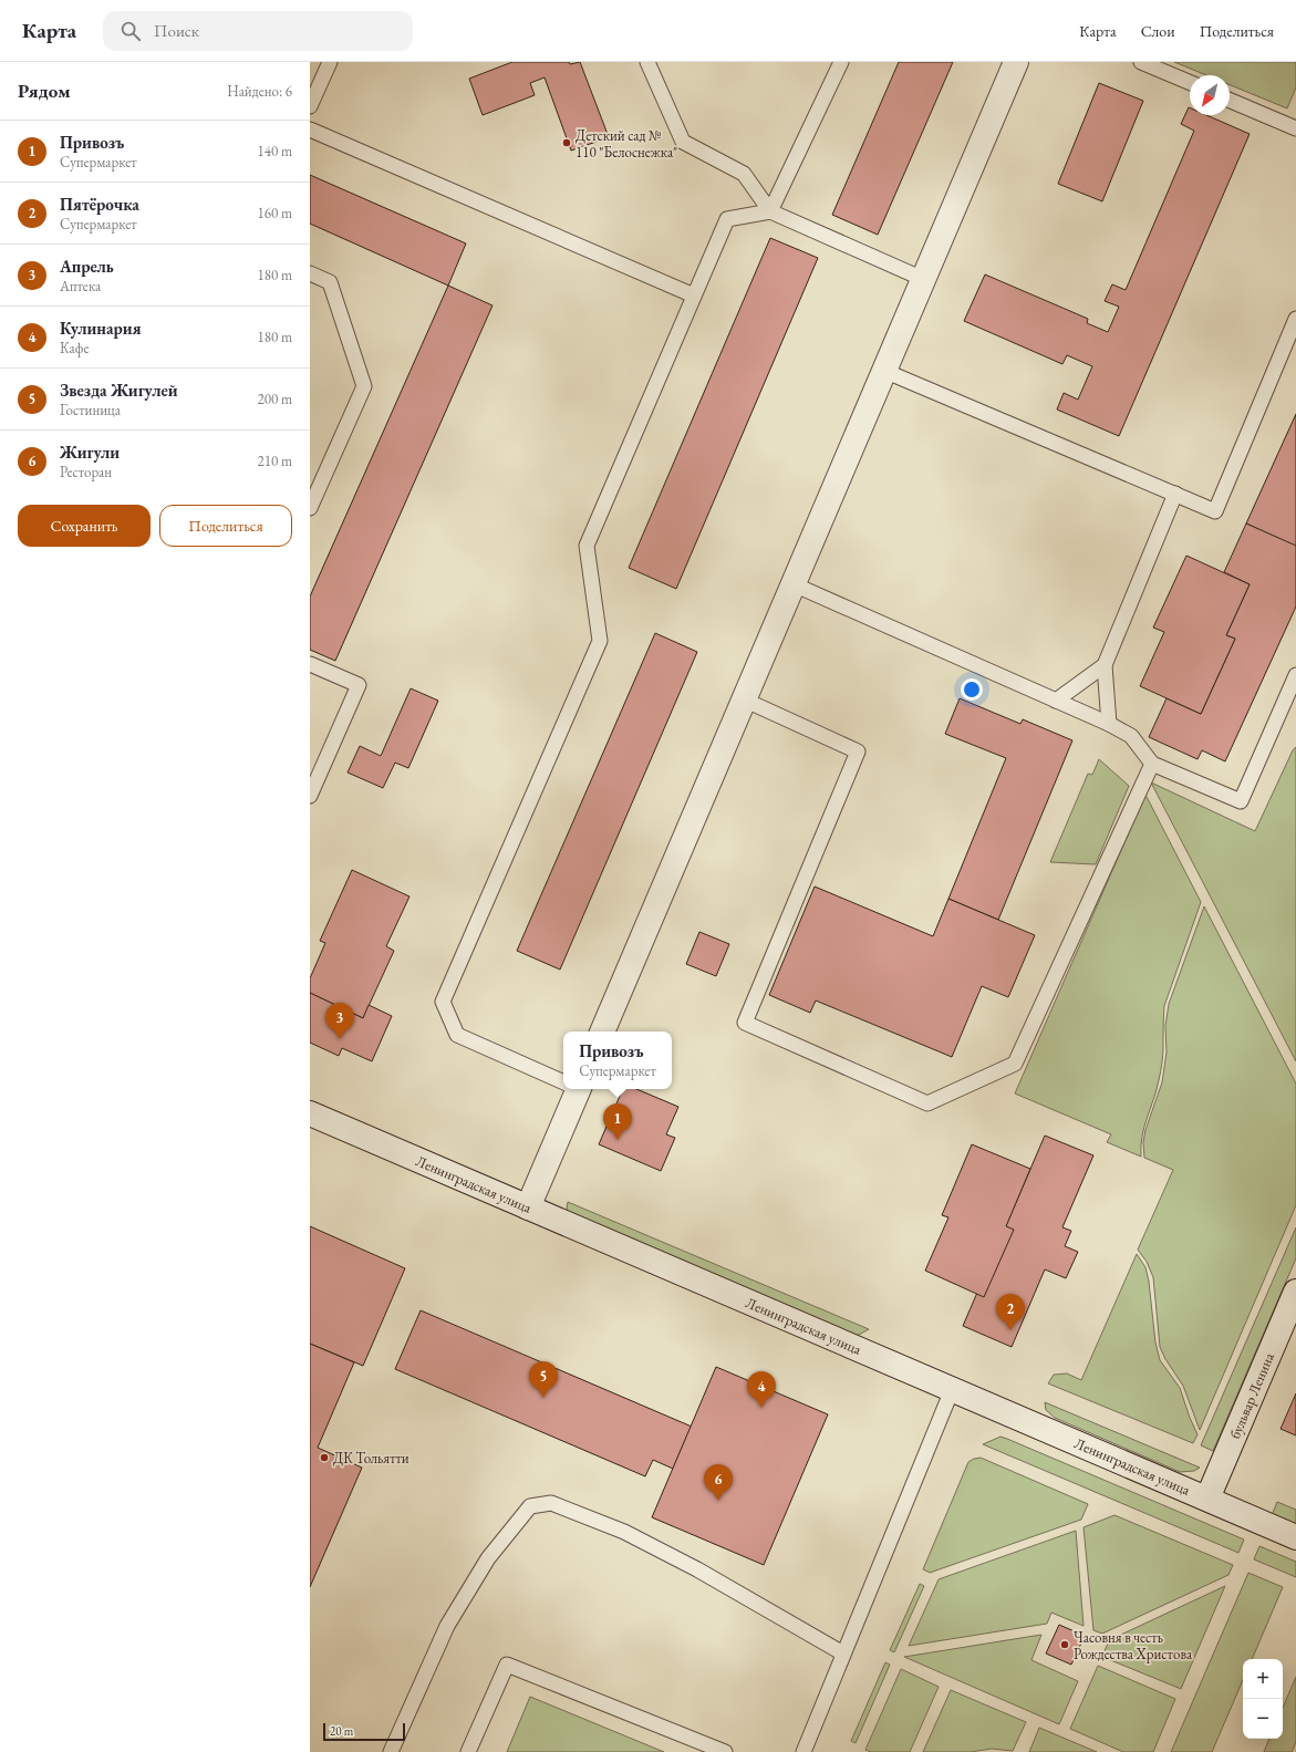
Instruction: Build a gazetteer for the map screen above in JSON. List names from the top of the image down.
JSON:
{
  "streets": {
    "street": ["Ленинградская улица", "бульвар Ленина"]
  },
  "crossings": [
    ["Ленинградская улица", "бульвар Ленина"]
  ],
  "places": ["Детский сад № 110 \"Белоснежка\"", "ДК Тольятти", "Часовня в честь Рождества Христова"],
  "scale_bar": "20 m",
  "north": "bottom left",
  "page": {
    "header": "Карта",
    "search": "Поиск",
    "nav": ["Карта", "Слои", "Поделиться"],
    "heading": ["Рядом", "Найдено: 6"],
    "list": [
      {
        "mark": "1",
        "name": "Привозъ",
        "note": "Супермаркет",
        "value": "140 m"
      },
      {
        "mark": "2",
        "name": "Пятёрочка",
        "note": "Супермаркет",
        "value": "160 m"
      },
      {
        "mark": "3",
        "name": "Апрель",
        "note": "Аптека",
        "value": "180 m"
      },
      {
        "mark": "4",
        "name": "Кулинария",
        "note": "Кафе",
        "value": "180 m"
      },
      {
        "mark": "5",
        "name": "Звезда Жигулей",
        "note": "Гостиница",
        "value": "200 m"
      },
      {
        "mark": "6",
        "name": "Жигули",
        "note": "Ресторан",
        "value": "210 m"
      }
    ],
    "buttons": ["Сохранить", "Поделиться"],
    "pins": [
      "3",
      "1",
      "2",
      "5",
      "4",
      "6"
    ],
    "popup": ["Привозъ", "Супермаркет"],
    "map_buttons": ["+", "−"],
    "scale": "20 m"
  }
}
